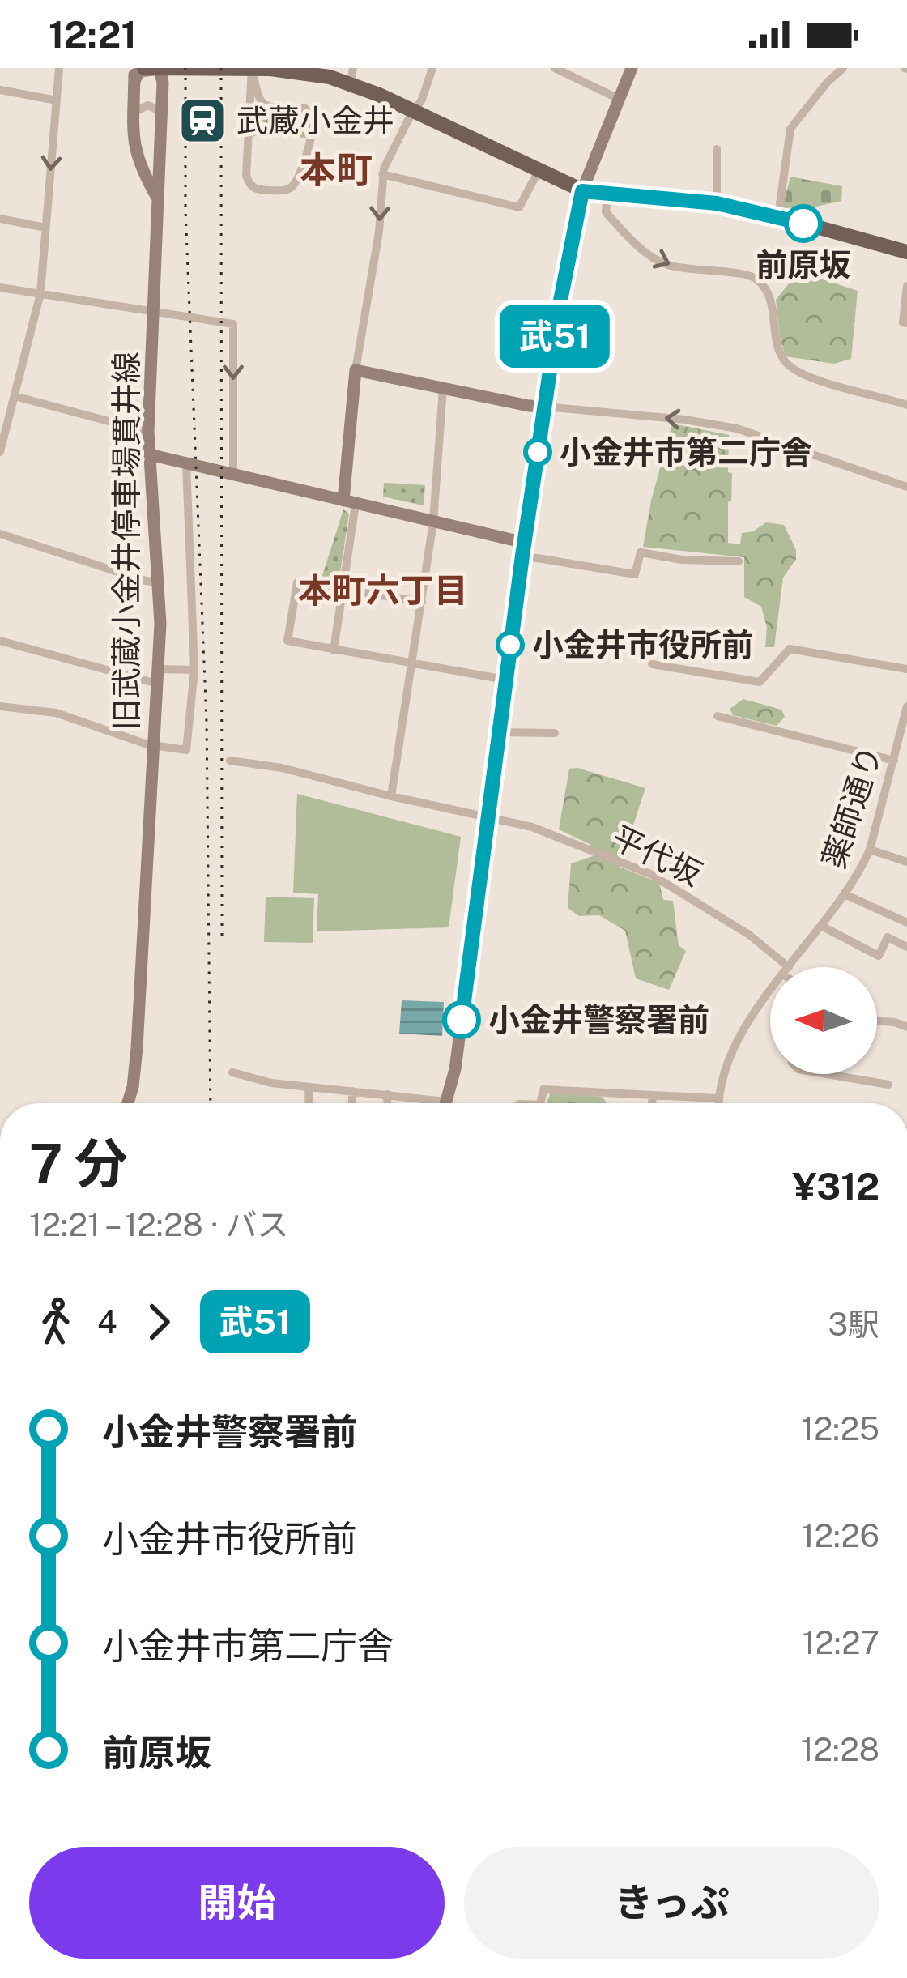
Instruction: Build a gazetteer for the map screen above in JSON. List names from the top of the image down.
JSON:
{
  "streets": {
    "street": ["旧武蔵小金井停車場貫井線", "薬師通り", "平代坂"]
  },
  "districts": ["本町", "本町六丁目"],
  "places": {
    "station": ["武蔵小金井"],
    "other": [
      "前原坂",
      "小金井市第二庁舎",
      "小金井市役所前",
      "小金井警察署前"
    ]
  },
  "lines": ["bus line 武51"],
  "north": "left",
  "page": {
    "status": "12:21",
    "on_map": "武51",
    "heading": ["7 分", "12:21 – 12:28 · バス", "¥312"],
    "legs": ["4", "武51", "3駅"],
    "list": [
      {
        "name": "小金井警察署前",
        "value": "12:25"
      },
      {
        "name": "小金井市役所前",
        "value": "12:26"
      },
      {
        "name": "小金井市第二庁舎",
        "value": "12:27"
      },
      {
        "name": "前原坂",
        "value": "12:28"
      }
    ],
    "buttons": ["開始", "きっぷ"]
  }
}
